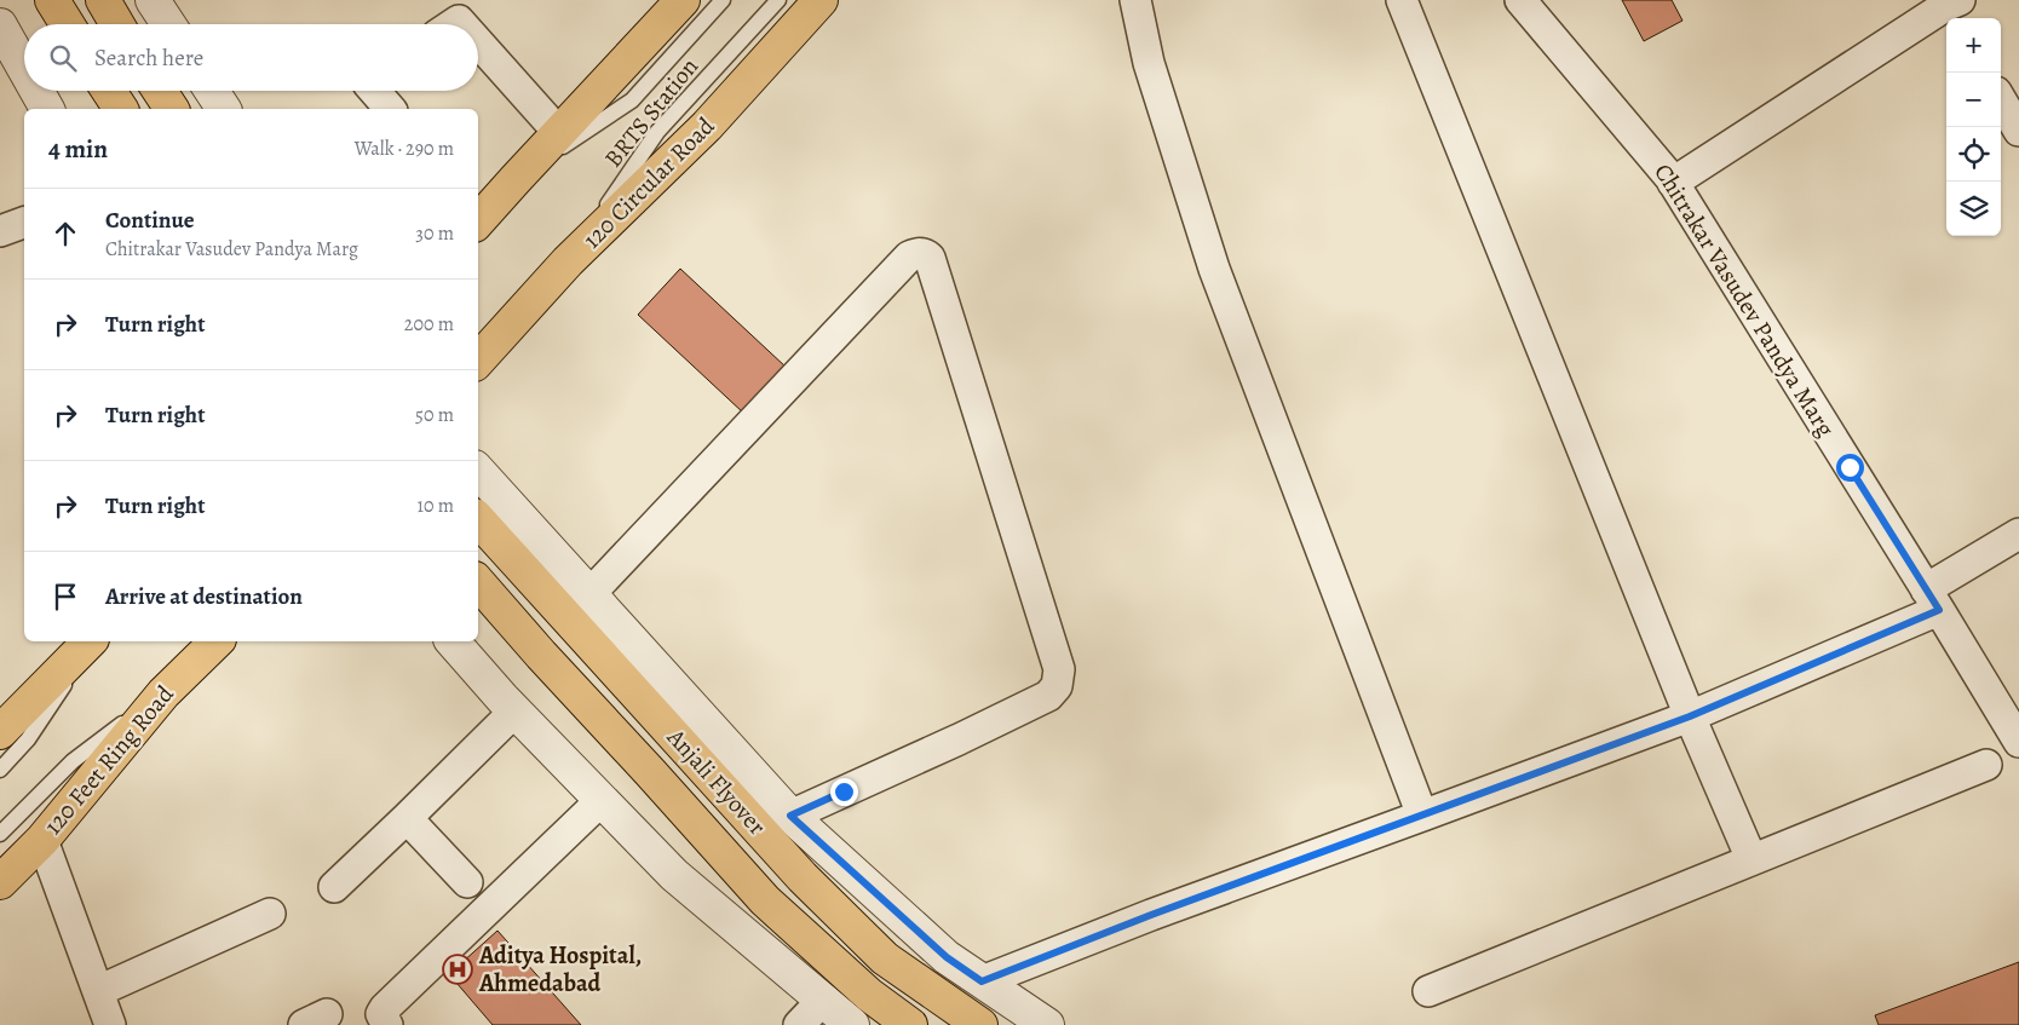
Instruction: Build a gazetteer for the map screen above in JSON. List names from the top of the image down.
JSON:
{
  "streets": {
    "main road": ["120 Circular Road", "120 Feet Ring Road", "Anjali Flyover"],
    "street": ["Chitrakar Vasudev Pandya Marg"],
    "lane": ["BRTS Station"]
  },
  "crossings": [
    ["BRTS Station", "120 Circular Road"]
  ],
  "places": {
    "hospital": ["Aditya Hospital, Ahmedabad"]
  },
  "page": {
    "map_buttons": ["+", "−"],
    "search": "Search here",
    "heading": ["4 min", "Walk · 290 m"],
    "list": [
      ["Continue", "Chitrakar Vasudev Pandya Marg", "30 m"],
      ["Turn right", "200 m"],
      ["Turn right", "50 m"],
      ["Turn right", "10 m"],
      "Arrive at destination"
    ]
  }
}
